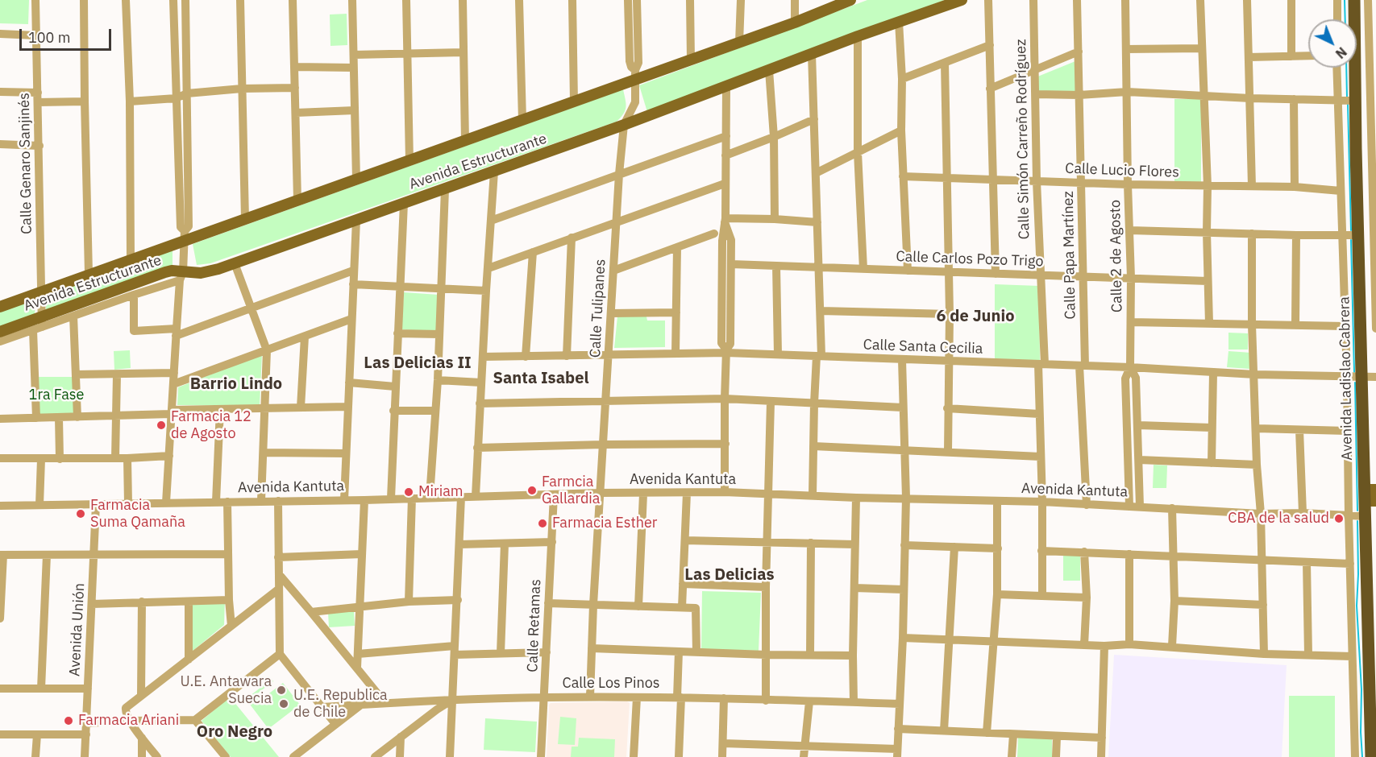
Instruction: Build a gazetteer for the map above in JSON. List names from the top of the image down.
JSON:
{
  "streets": {
    "highway": ["Avenida Ladislao Cabrera"],
    "main road": ["Avenida Estructurante"],
    "street": [
      "Calle Simón Carreño Rodríguez",
      "Calle Genaro Sanjinés",
      "Calle Lucio Flores",
      "Calle Papa Martínez",
      "Calle 2 de Agosto",
      "Calle Carlos Pozo Trigo",
      "Calle Tulipanes",
      "Calle Santa Cecilia",
      "Avenida Kantuta",
      "Calle Retamas",
      "Avenida Unión",
      "Calle Los Pinos"
    ]
  },
  "crossings": [
    ["Calle Simón Carreño Rodríguez", "Calle Lucio Flores"],
    ["Calle Simón Carreño Rodríguez", "Calle Carlos Pozo Trigo"],
    ["Calle Simón Carreño Rodríguez", "Calle Santa Cecilia"],
    ["Calle Simón Carreño Rodríguez", "Avenida Kantuta"],
    ["Avenida Estructurante", "Calle Genaro Sanjinés"],
    ["Avenida Estructurante", "Calle Tulipanes"],
    ["Calle Lucio Flores", "Calle Papa Martínez"],
    ["Calle Lucio Flores", "Calle 2 de Agosto"],
    ["Calle Papa Martínez", "Calle Carlos Pozo Trigo"],
    ["Calle Papa Martínez", "Calle Santa Cecilia"],
    ["Calle Papa Martínez", "Avenida Kantuta"],
    ["Calle 2 de Agosto", "Calle Carlos Pozo Trigo"],
    ["Calle 2 de Agosto", "Calle Santa Cecilia"],
    ["Calle 2 de Agosto", "Avenida Kantuta"],
    ["Calle Tulipanes", "Calle Santa Cecilia"],
    ["Calle Tulipanes", "Avenida Kantuta"],
    ["Calle Tulipanes", "Calle Los Pinos"],
    ["Calle Santa Cecilia", "Avenida Ladislao Cabrera"],
    ["Avenida Ladislao Cabrera", "Avenida Kantuta"],
    ["Avenida Kantuta", "Calle Retamas"],
    ["Avenida Kantuta", "Avenida Unión"],
    ["Calle Retamas", "Calle Los Pinos"]
  ],
  "districts": [
    "6 de Junio",
    "Las Delicias II",
    "Santa Isabel",
    "Barrio Lindo",
    "Las Delicias",
    "Oro Negro"
  ],
  "parks": ["1ra Fase"],
  "places": [
    "Farmacia 12 de Agosto",
    "Farmcia Gallardia",
    "Miriam",
    "Farmacia Suma Qamaña",
    "CBA de la salud",
    "Farmacia Esther",
    "U.E. Antawara Suecia",
    "U.E. Republica de Chile",
    "Farmacia Ariani"
  ],
  "scale_bar": "100 m",
  "north": "bottom right"
}
